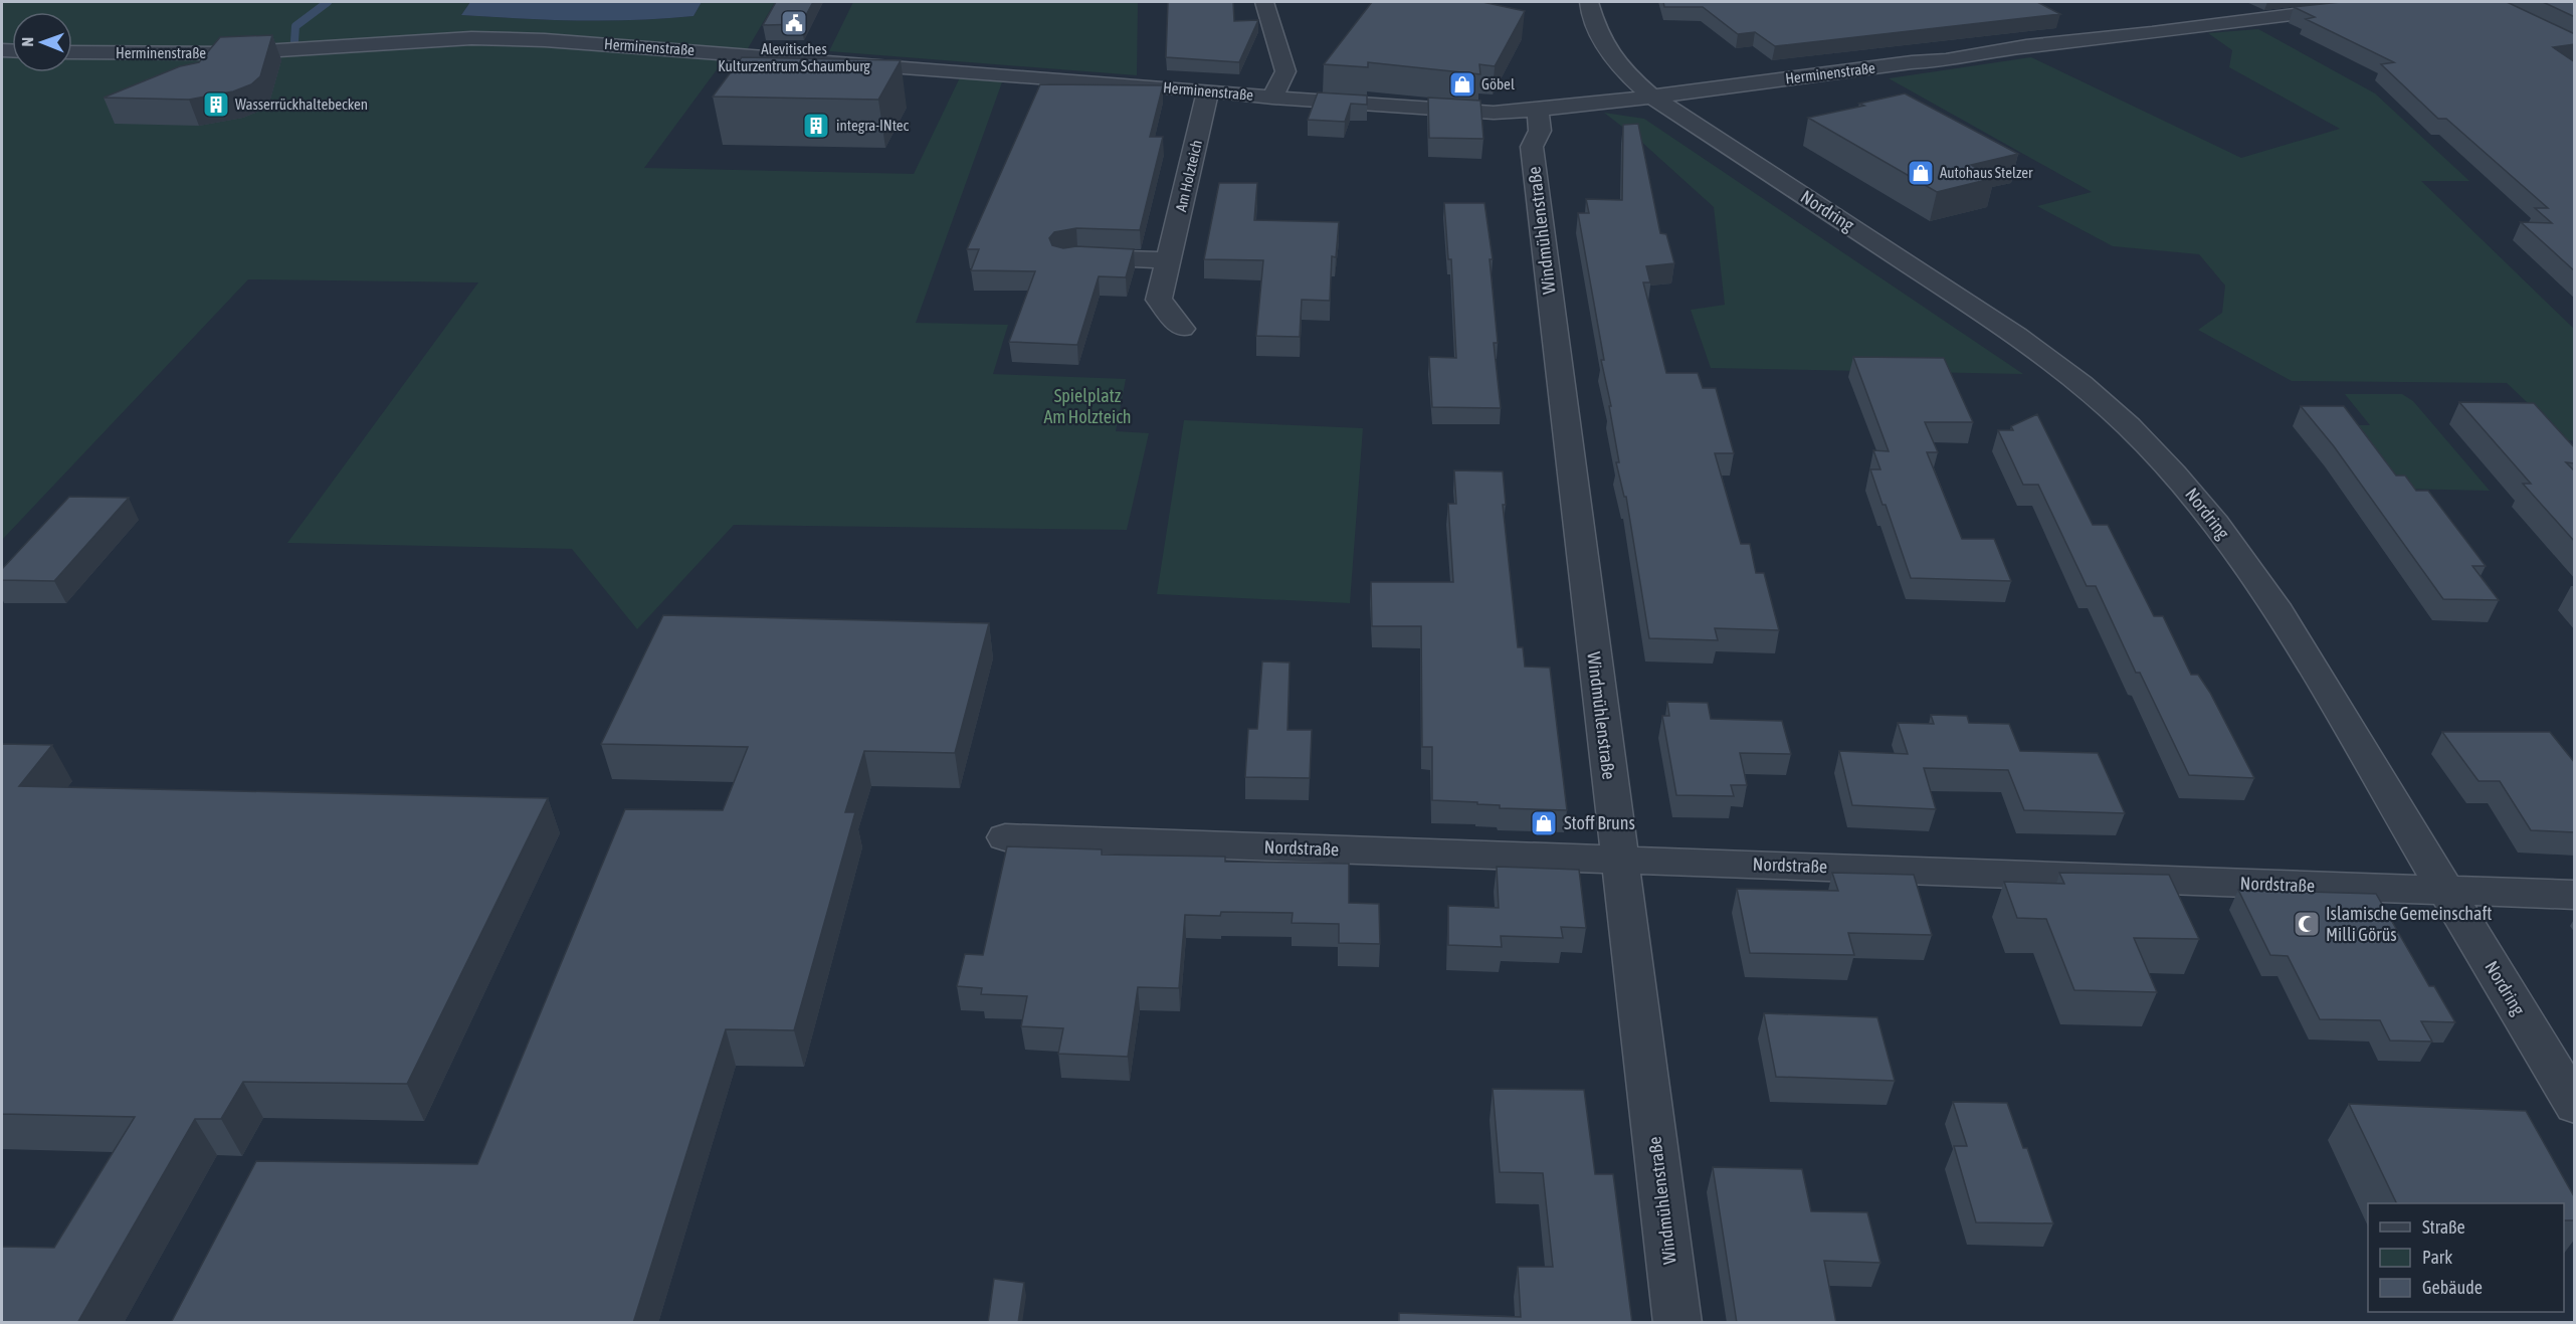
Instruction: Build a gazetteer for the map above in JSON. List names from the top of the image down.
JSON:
{
  "streets": {
    "street": [
      "Herminenstraße",
      "Am Holzteich",
      "Nordring",
      "Windmühlenstraße",
      "Nordstraße"
    ]
  },
  "crossings": [
    ["Herminenstraße", "Am Holzteich"],
    ["Herminenstraße", "Nordring"],
    ["Herminenstraße", "Windmühlenstraße"],
    ["Nordring", "Nordstraße"],
    ["Windmühlenstraße", "Nordstraße"]
  ],
  "parks": ["Spielplatz Am Holzteich"],
  "places": {
    "public building": ["Alevitisches Kulturzentrum Schaumburg"],
    "shop": ["Göbel", "Autohaus Stelzer", "Stoff Bruns"],
    "building": ["Wasserrückhaltebecken", "integra-INtec"],
    "mosque": ["Islamische Gemeinschaft Milli Görüs"]
  },
  "legend": ["Straße", "Park", "Gebäude"],
  "north": "left"
}
